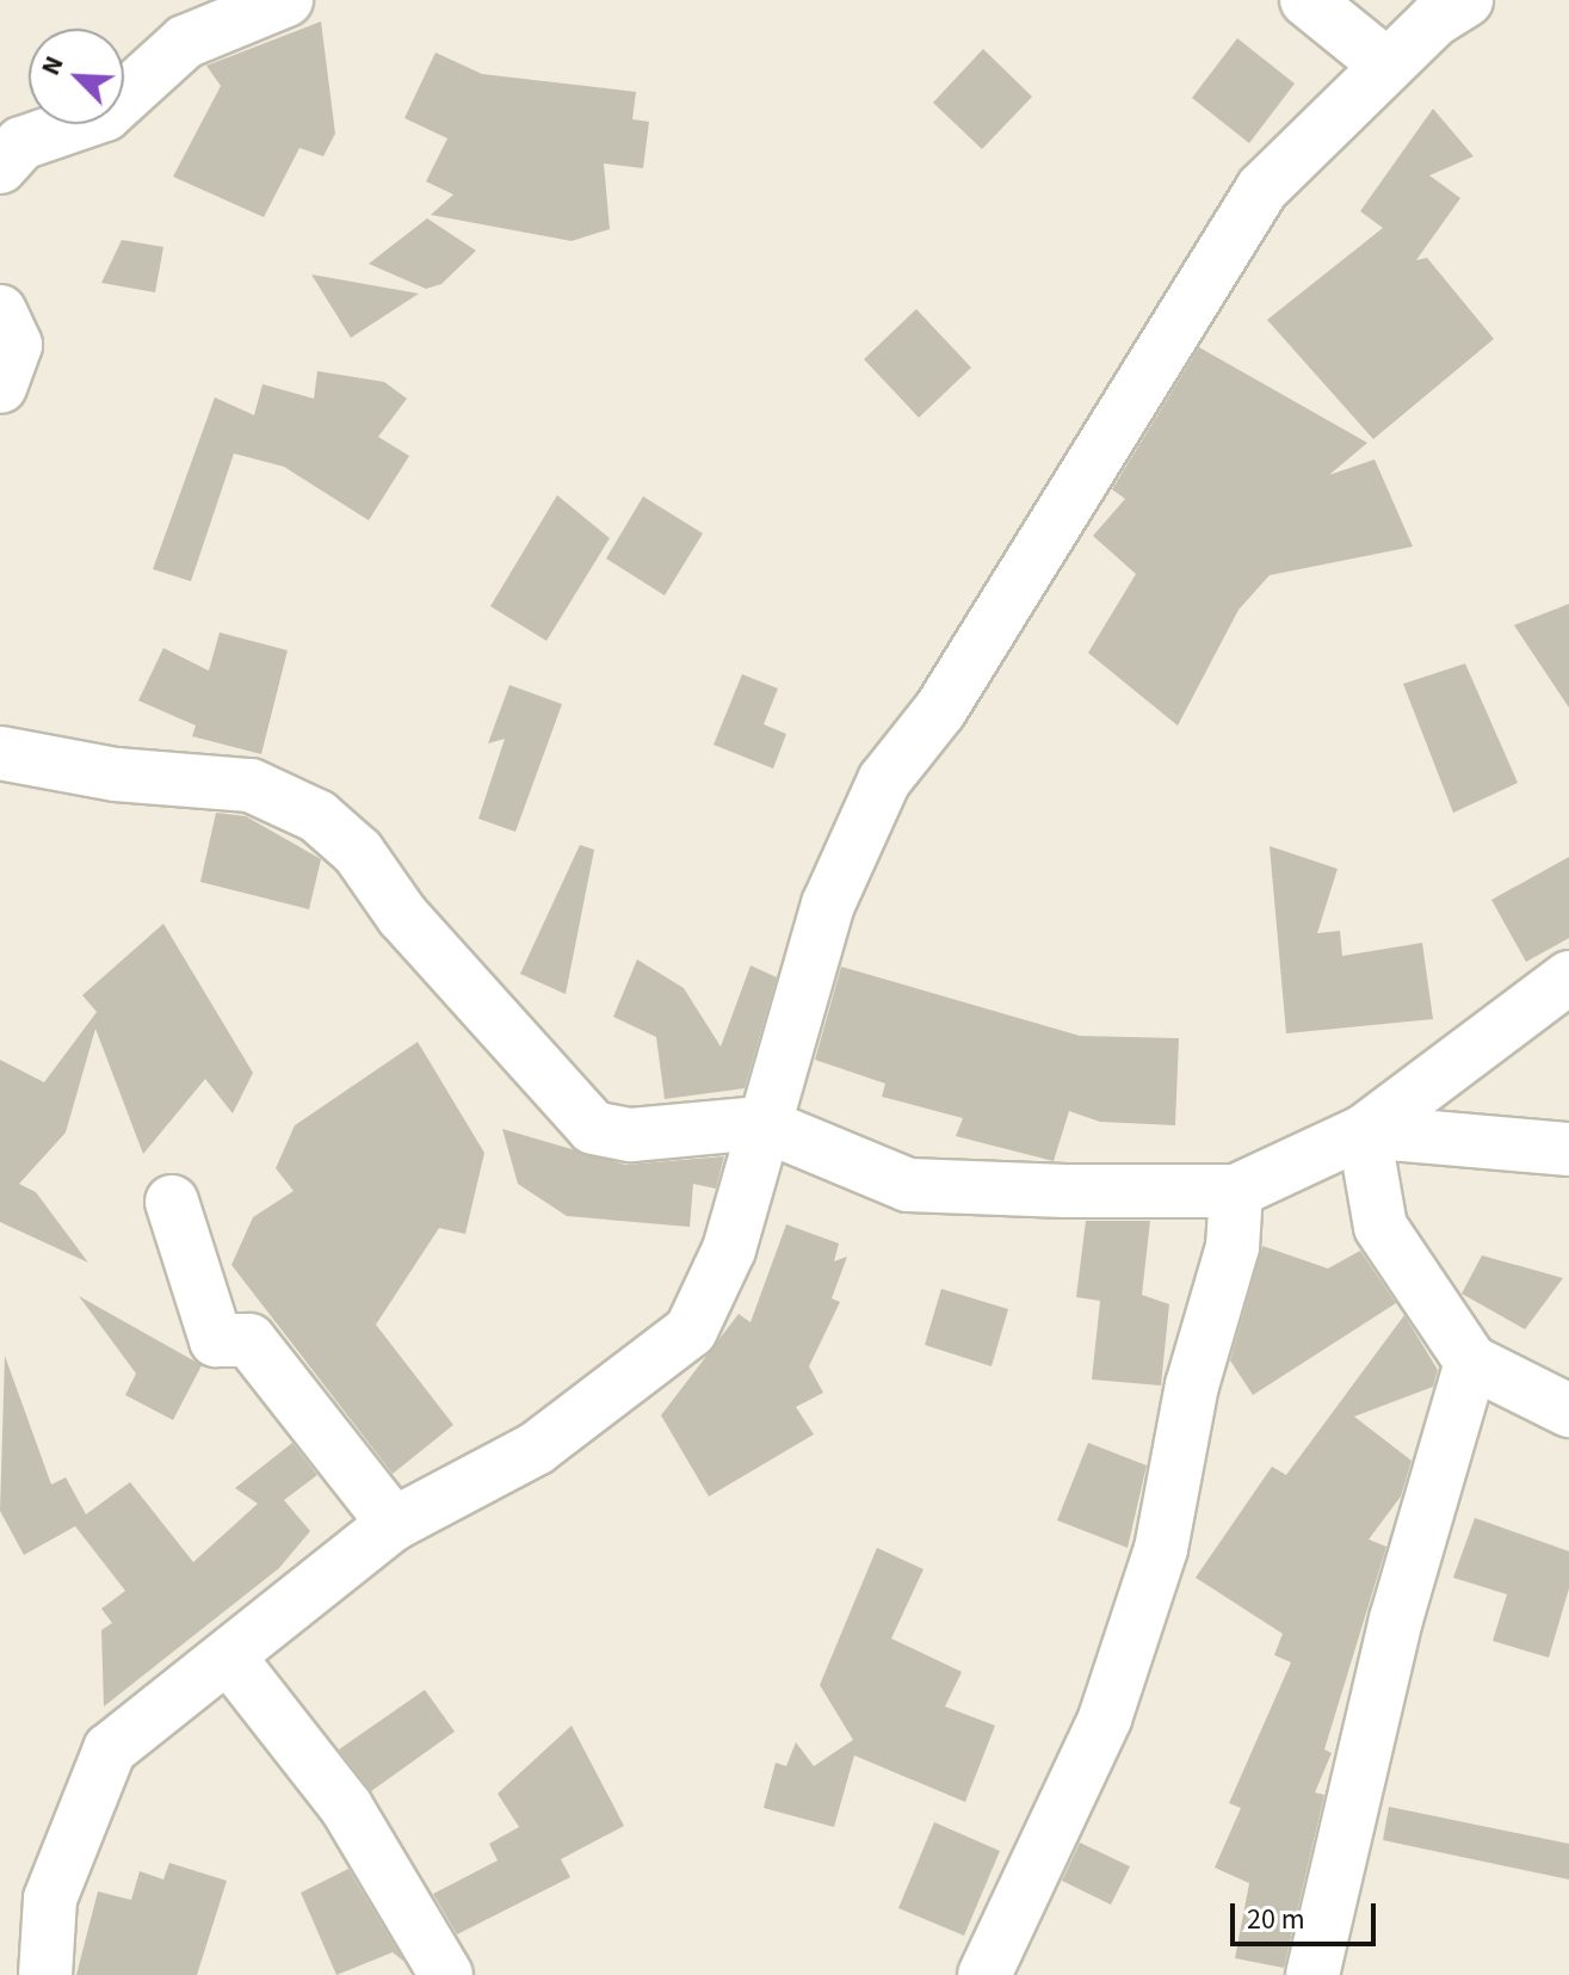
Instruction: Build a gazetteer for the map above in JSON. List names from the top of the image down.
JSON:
{
  "scale_bar": "20 m",
  "north": "top left"
}
